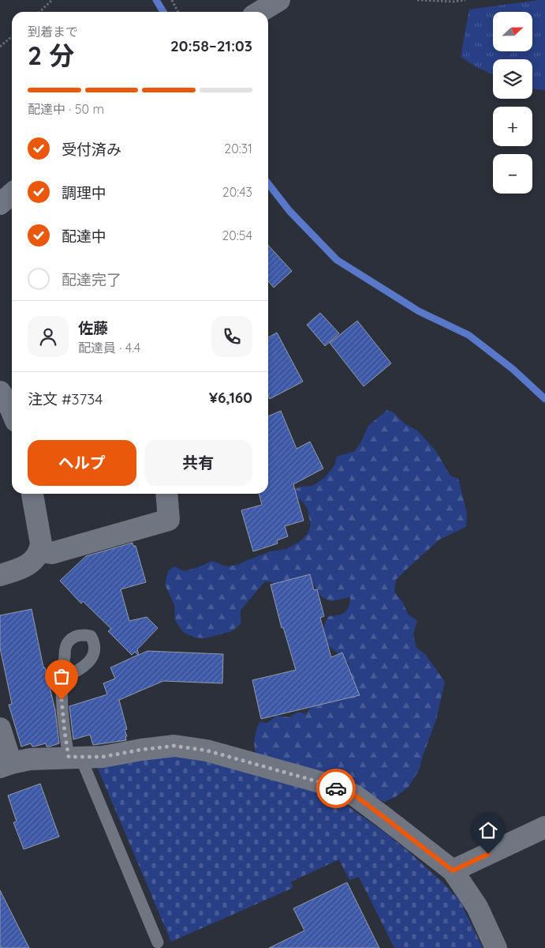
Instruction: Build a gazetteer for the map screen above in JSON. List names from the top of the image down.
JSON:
{
  "north": "right",
  "page": {
    "map_buttons": ["+", "−"],
    "heading": ["2 分", "到着まで", "20:58–21:03"],
    "panel": [
      "佐藤",
      "配達員 · 4.4",
      "注文 #3734",
      "¥6,160"
    ],
    "bar": "配達中 · 50 m",
    "list": [
      ["受付済み", "20:31"],
      ["調理中", "20:43"],
      ["配達中", "20:54"],
      "配達完了"
    ],
    "buttons": ["ヘルプ", "共有"]
  }
}
